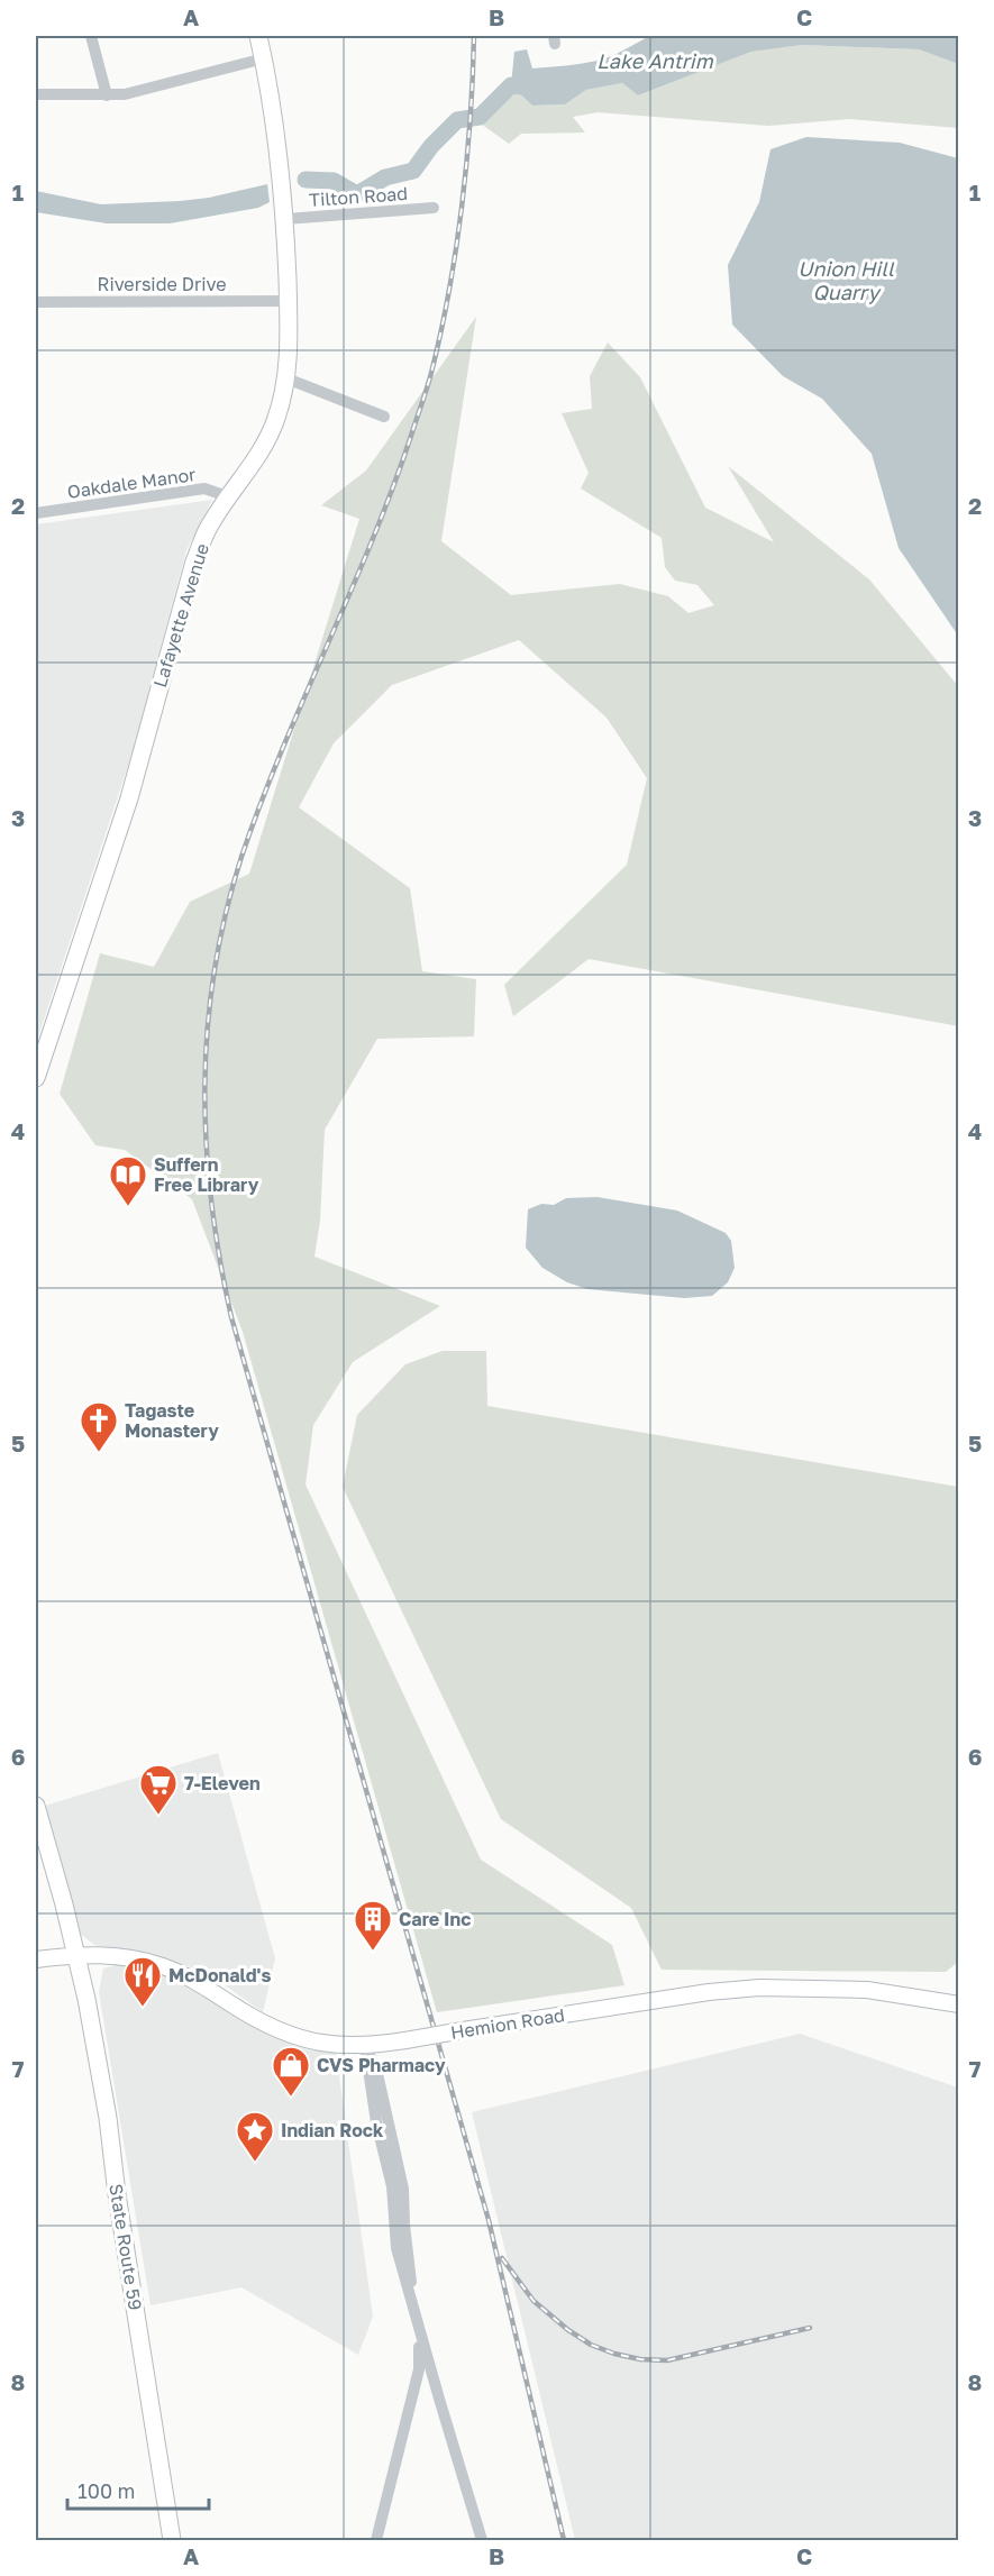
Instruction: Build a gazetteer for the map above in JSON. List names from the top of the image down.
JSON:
{
  "streets": {
    "main road": ["Lafayette Avenue", "State Route 59"],
    "street": [
      "Tilton Road",
      "Riverside Drive",
      "Oakdale Manor",
      "Hemion Road"
    ]
  },
  "crossings": [
    ["Tilton Road", "Lafayette Avenue"],
    ["Riverside Drive", "Lafayette Avenue"],
    ["Oakdale Manor", "Lafayette Avenue"],
    ["Hemion Road", "State Route 59"]
  ],
  "water": ["Lake Antrim", "Union Hill Quarry"],
  "places": {
    "library": ["Suffern Free Library"],
    "church": ["Tagaste Monastery"],
    "supermarket": ["7-Eleven"],
    "building": ["Care Inc"],
    "restaurant": ["McDonald's"],
    "shop": ["CVS Pharmacy"],
    "place": ["Indian Rock"]
  },
  "scale_bar": "100 m",
  "grid": {
    "columns": ["A", "B", "C"],
    "rows": [
      "1",
      "2",
      "3",
      "4",
      "5",
      "6",
      "7",
      "8"
    ]
  }
}
